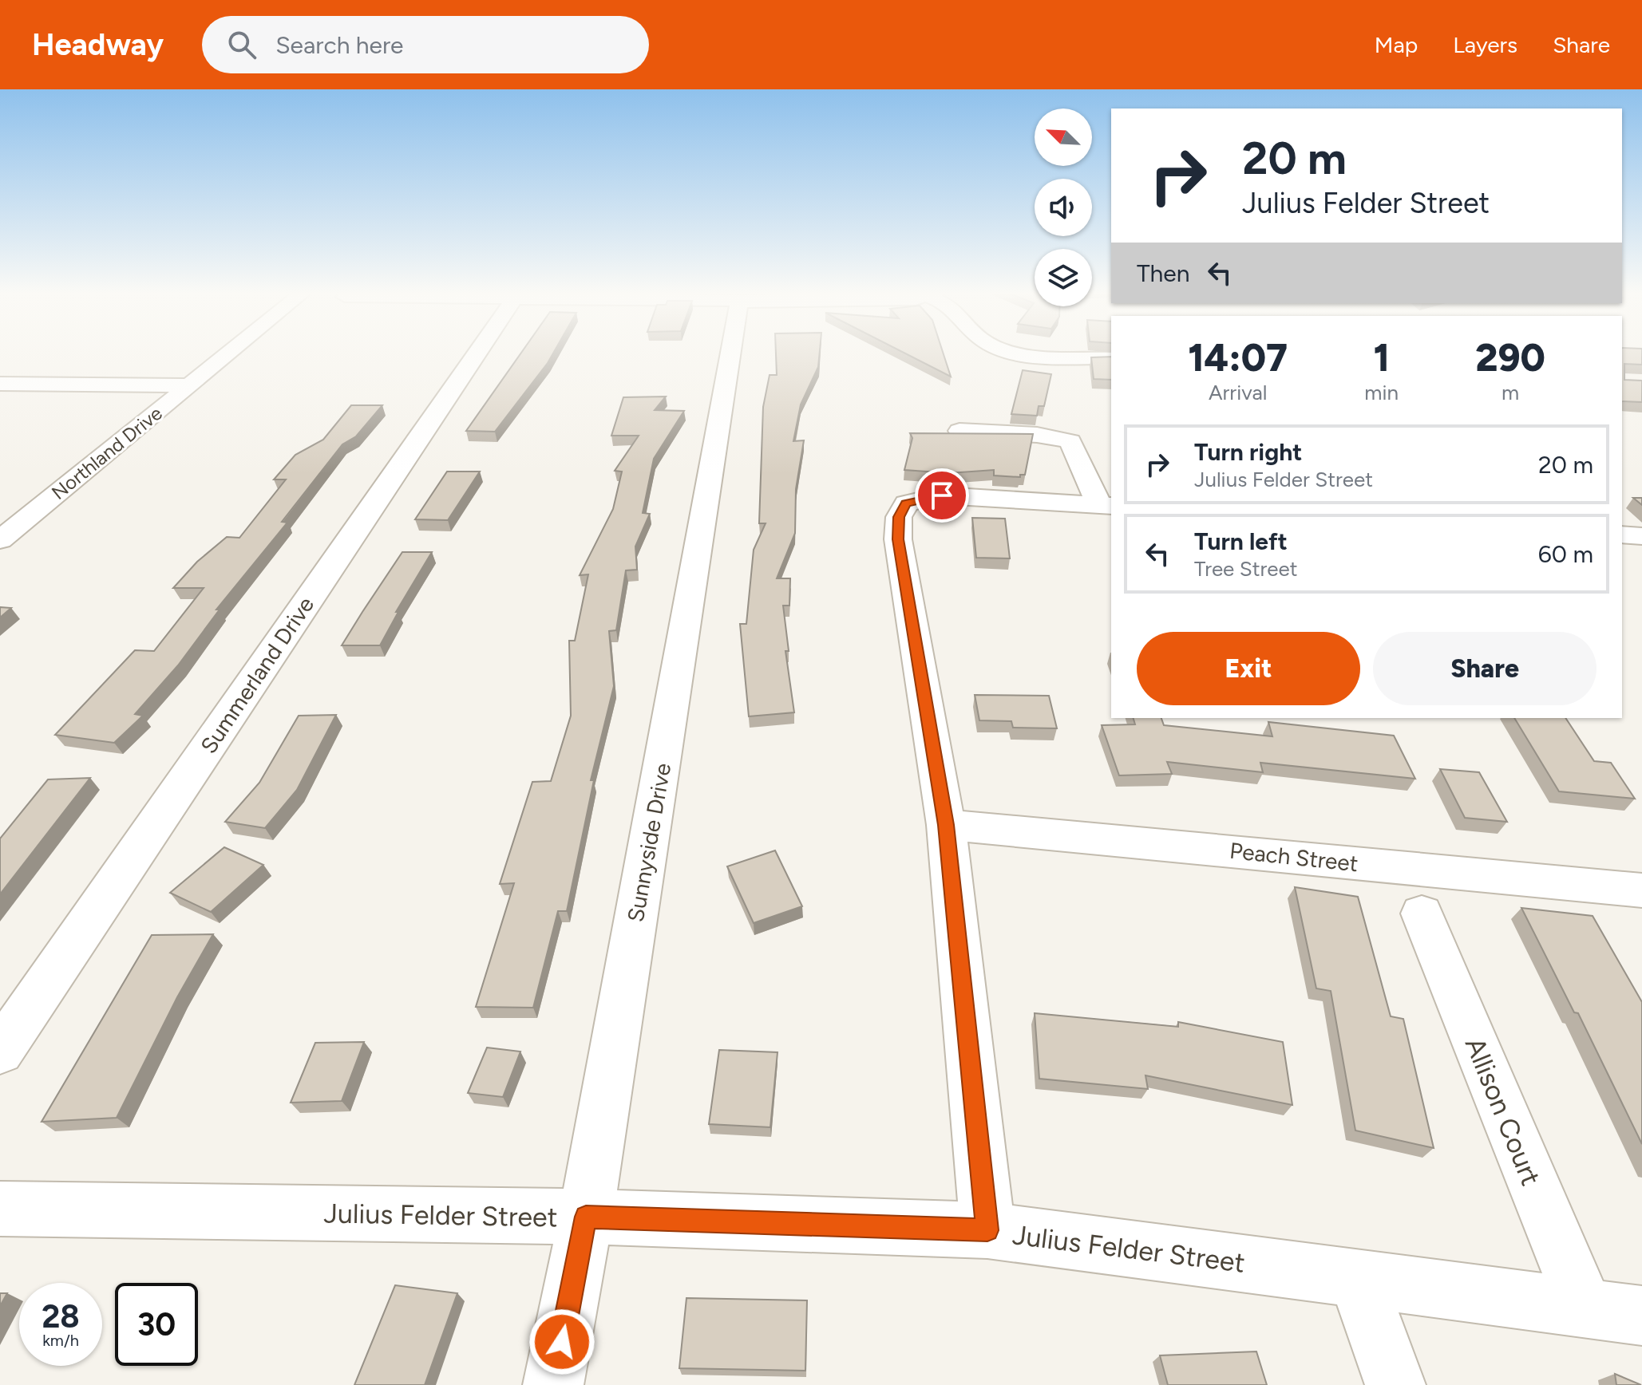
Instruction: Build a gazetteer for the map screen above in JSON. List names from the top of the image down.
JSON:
{
  "streets": {
    "street": [
      "Northland Drive",
      "Summerland Drive",
      "Sunnyside Drive",
      "Peach Street",
      "Allison Court",
      "Julius Felder Street"
    ]
  },
  "crossings": [
    ["Sunnyside Drive", "Julius Felder Street"],
    ["Allison Court", "Julius Felder Street"]
  ],
  "north": "top left",
  "page": {
    "header": "Headway",
    "search": "Search here",
    "nav": ["Map", "Layers", "Share"],
    "turn": ["20 m", "Julius Felder Street"],
    "then": "Then",
    "eta": [
      "14:07",
      "Arrival",
      "1",
      "min",
      "290",
      "m"
    ],
    "list": [
      {
        "name": "Turn right",
        "note": "Julius Felder Street",
        "value": "20 m"
      },
      {
        "name": "Turn left",
        "note": "Tree Street",
        "value": "60 m"
      }
    ],
    "buttons": ["Exit", "Share"],
    "speed": "28 km/h",
    "limit": "30"
  }
}
